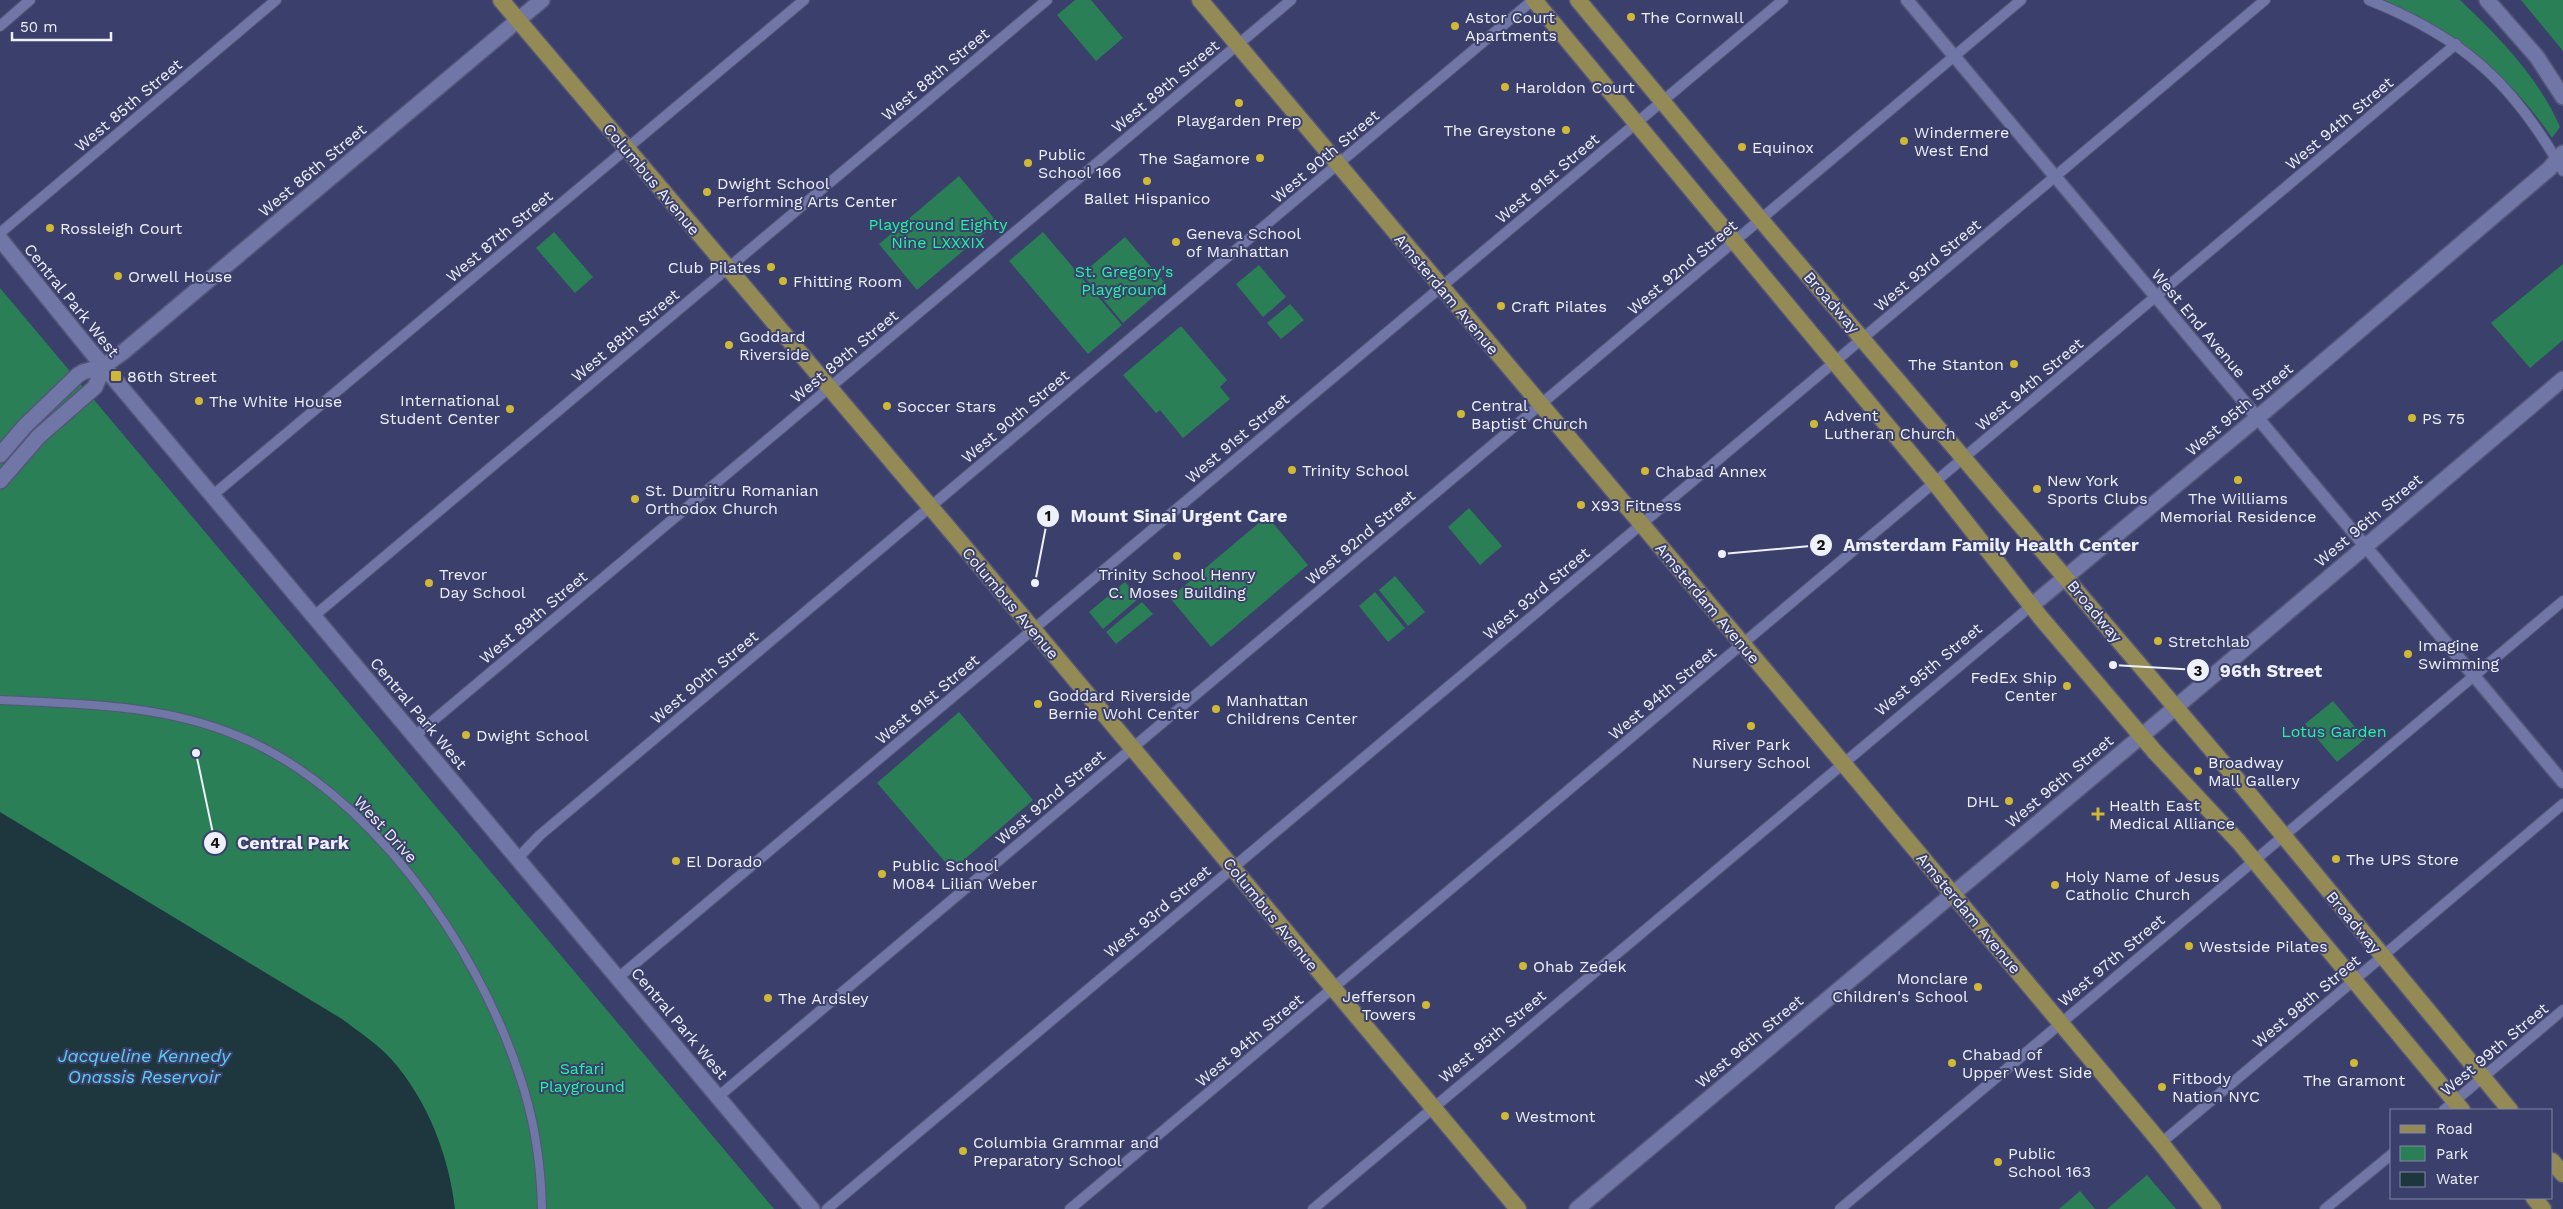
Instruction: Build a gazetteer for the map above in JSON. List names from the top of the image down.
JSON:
{
  "streets": {
    "main road": [
      "West 86th Street",
      "Columbus Avenue",
      "Amsterdam Avenue",
      "Central Park West",
      "Broadway",
      "West 95th Street",
      "West 96th Street"
    ],
    "street": [
      "West 88th Street",
      "West 89th Street",
      "West 85th Street",
      "West 94th Street",
      "West 90th Street",
      "West 91st Street",
      "West 87th Street",
      "West 93rd Street",
      "West 92nd Street",
      "West End Avenue",
      "West Drive",
      "West 97th Street",
      "West 98th Street",
      "West 99th Street"
    ]
  },
  "crossings": [
    ["West 88th Street", "Columbus Avenue"],
    ["West 88th Street", "Central Park West"],
    ["West 89th Street", "Columbus Avenue"],
    ["West 89th Street", "Amsterdam Avenue"],
    ["West 89th Street", "Central Park West"],
    ["West 94th Street", "Columbus Avenue"],
    ["West 94th Street", "Amsterdam Avenue"],
    ["West 94th Street", "Broadway"],
    ["West 94th Street", "West End Avenue"],
    ["West 90th Street", "Columbus Avenue"],
    ["West 90th Street", "Amsterdam Avenue"],
    ["West 90th Street", "Central Park West"],
    ["West 86th Street", "Columbus Avenue"],
    ["West 86th Street", "Central Park West"],
    ["West 91st Street", "Columbus Avenue"],
    ["West 91st Street", "Amsterdam Avenue"],
    ["West 91st Street", "Central Park West"],
    ["West 91st Street", "Broadway"],
    ["Columbus Avenue", "West 87th Street"],
    ["Columbus Avenue", "West 93rd Street"],
    ["Columbus Avenue", "West 92nd Street"],
    ["Columbus Avenue", "West 95th Street"],
    ["West 87th Street", "Central Park West"],
    ["West 93rd Street", "Amsterdam Avenue"],
    ["West 93rd Street", "Broadway"],
    ["West 93rd Street", "West End Avenue"],
    ["West 92nd Street", "Amsterdam Avenue"],
    ["West 92nd Street", "Central Park West"],
    ["West 92nd Street", "Broadway"],
    ["West 92nd Street", "West End Avenue"],
    ["Amsterdam Avenue", "West 95th Street"],
    ["Amsterdam Avenue", "West 96th Street"],
    ["Amsterdam Avenue", "West 97th Street"],
    ["Amsterdam Avenue", "West 98th Street"],
    ["Broadway", "West 95th Street"],
    ["Broadway", "West 96th Street"],
    ["Broadway", "West 97th Street"],
    ["Broadway", "West 98th Street"],
    ["Broadway", "West 99th Street"],
    ["West End Avenue", "West 95th Street"],
    ["West End Avenue", "West 96th Street"],
    ["West End Avenue", "West 97th Street"]
  ],
  "water": ["Jacqueline Kennedy Onassis Reservoir"],
  "parks": [
    "Playground Eighty Nine LXXXIX",
    "St. Gregory's Playground",
    "Lotus Garden",
    "Safari Playground"
  ],
  "places": {
    "other": [
      "The Cornwall",
      "Astor Court Apartments",
      "Haroldon Court",
      "Playgarden Prep",
      "The Greystone",
      "Windermere West End",
      "Equinox",
      "The Sagamore",
      "Public School 166",
      "Ballet Hispanico",
      "Dwight School Performing Arts Center",
      "Rossleigh Court",
      "Geneva School of Manhattan",
      "Club Pilates",
      "Orwell House",
      "Fhitting Room",
      "Craft Pilates",
      "Goddard Riverside",
      "The Stanton",
      "The White House",
      "Soccer Stars",
      "International Student Center",
      "Central Baptist Church",
      "PS 75",
      "Advent Lutheran Church",
      "Trinity School",
      "Chabad Annex",
      "The Williams Memorial Residence",
      "New York Sports Clubs",
      "St. Dumitru Romanian Orthodox Church",
      "X93 Fitness",
      "Amsterdam Family Health Center",
      "Trinity School Henry C. Moses Building",
      "Trevor Day School",
      "Mount Sinai Urgent Care",
      "Stretchlab",
      "Imagine Swimming",
      "96th Street",
      "FedEx Ship Center",
      "Goddard Riverside Bernie Wohl Center",
      "Manhattan Childrens Center",
      "River Park Nursery School",
      "Dwight School",
      "Central Park",
      "Broadway Mall Gallery",
      "DHL",
      "The UPS Store",
      "El Dorado",
      "Public School M084 Lilian Weber",
      "Holy Name of Jesus Catholic Church",
      "Westside Pilates",
      "Ohab Zedek",
      "Monclare Children's School",
      "The Ardsley",
      "Jefferson Towers",
      "Chabad of Upper West Side",
      "The Gramont",
      "Fitbody Nation NYC",
      "Westmont",
      "Columbia Grammar and Preparatory School",
      "Public School 163"
    ],
    "transit": ["86th Street"],
    "health": ["Health East Medical Alliance"]
  },
  "legend": ["Road", "Park", "Water"],
  "scale_bar": "50 m"
}
